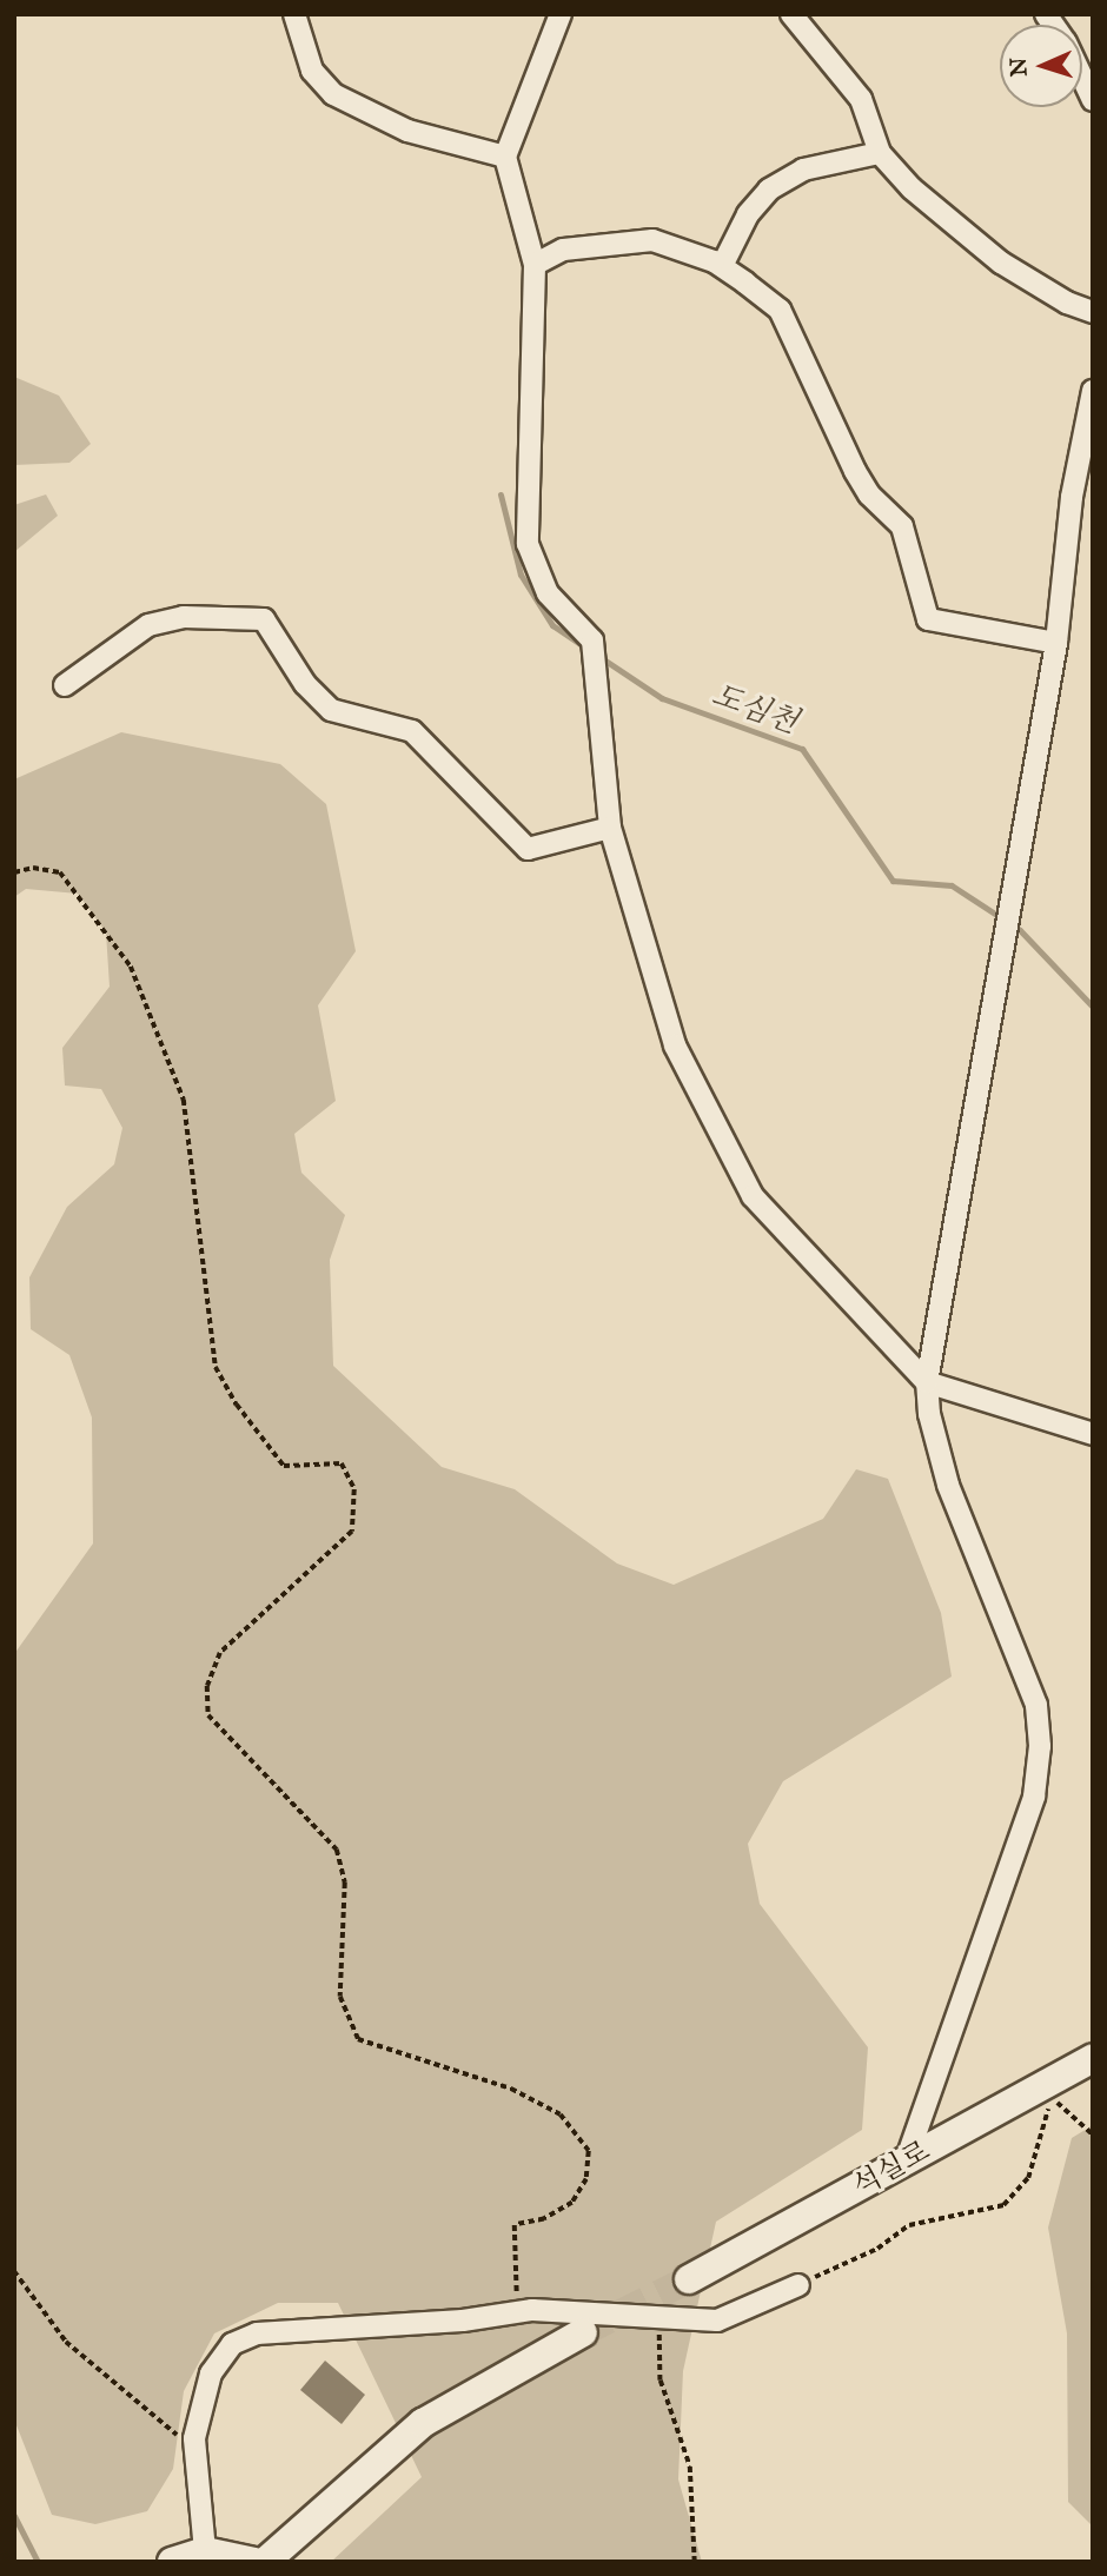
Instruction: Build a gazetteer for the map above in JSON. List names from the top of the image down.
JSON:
{
  "streets": {
    "street": ["석실로"]
  },
  "water": ["도심천"],
  "north": "left"
}
